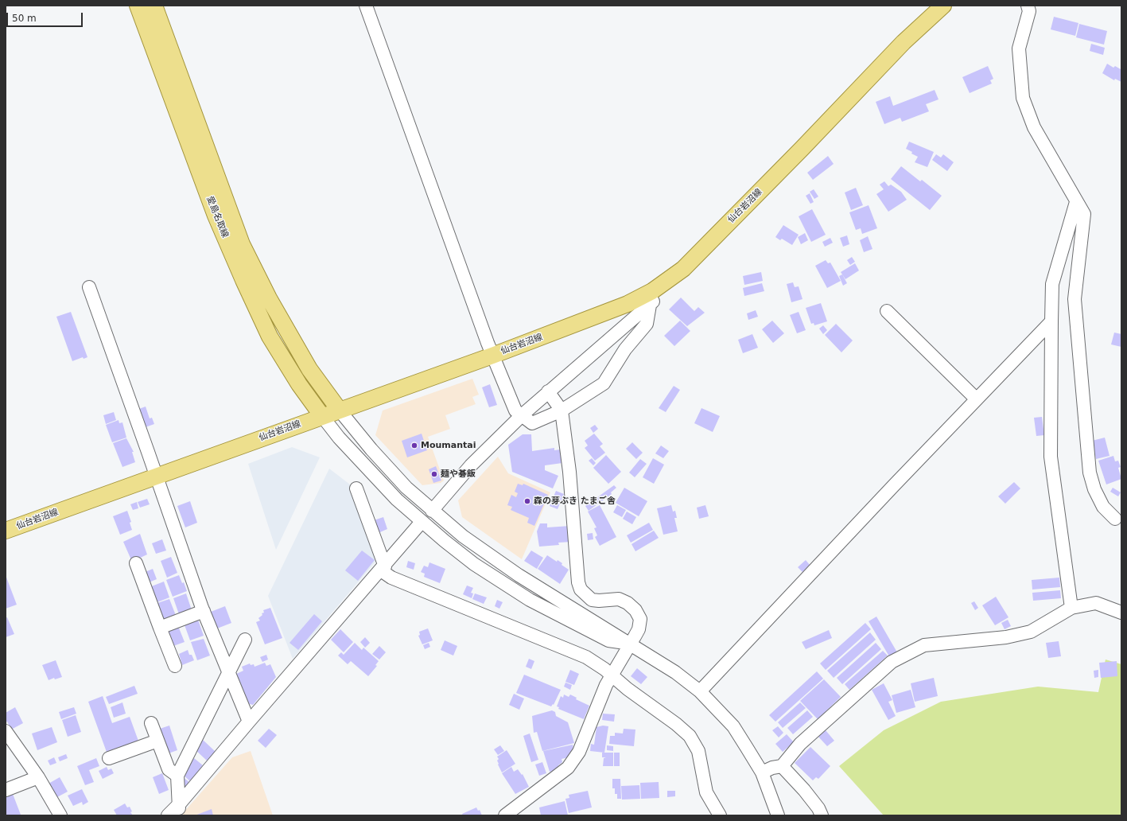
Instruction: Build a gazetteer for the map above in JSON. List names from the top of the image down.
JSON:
{
  "streets": {
    "main road": ["仙台岩沼線", "愛島名取線"]
  },
  "crossings": [
    ["仙台岩沼線", "愛島名取線"]
  ],
  "places": ["Moumantai", "麺や碁飯", "森の芽ぶき たまご舎"],
  "scale_bar": "50 m"
}
